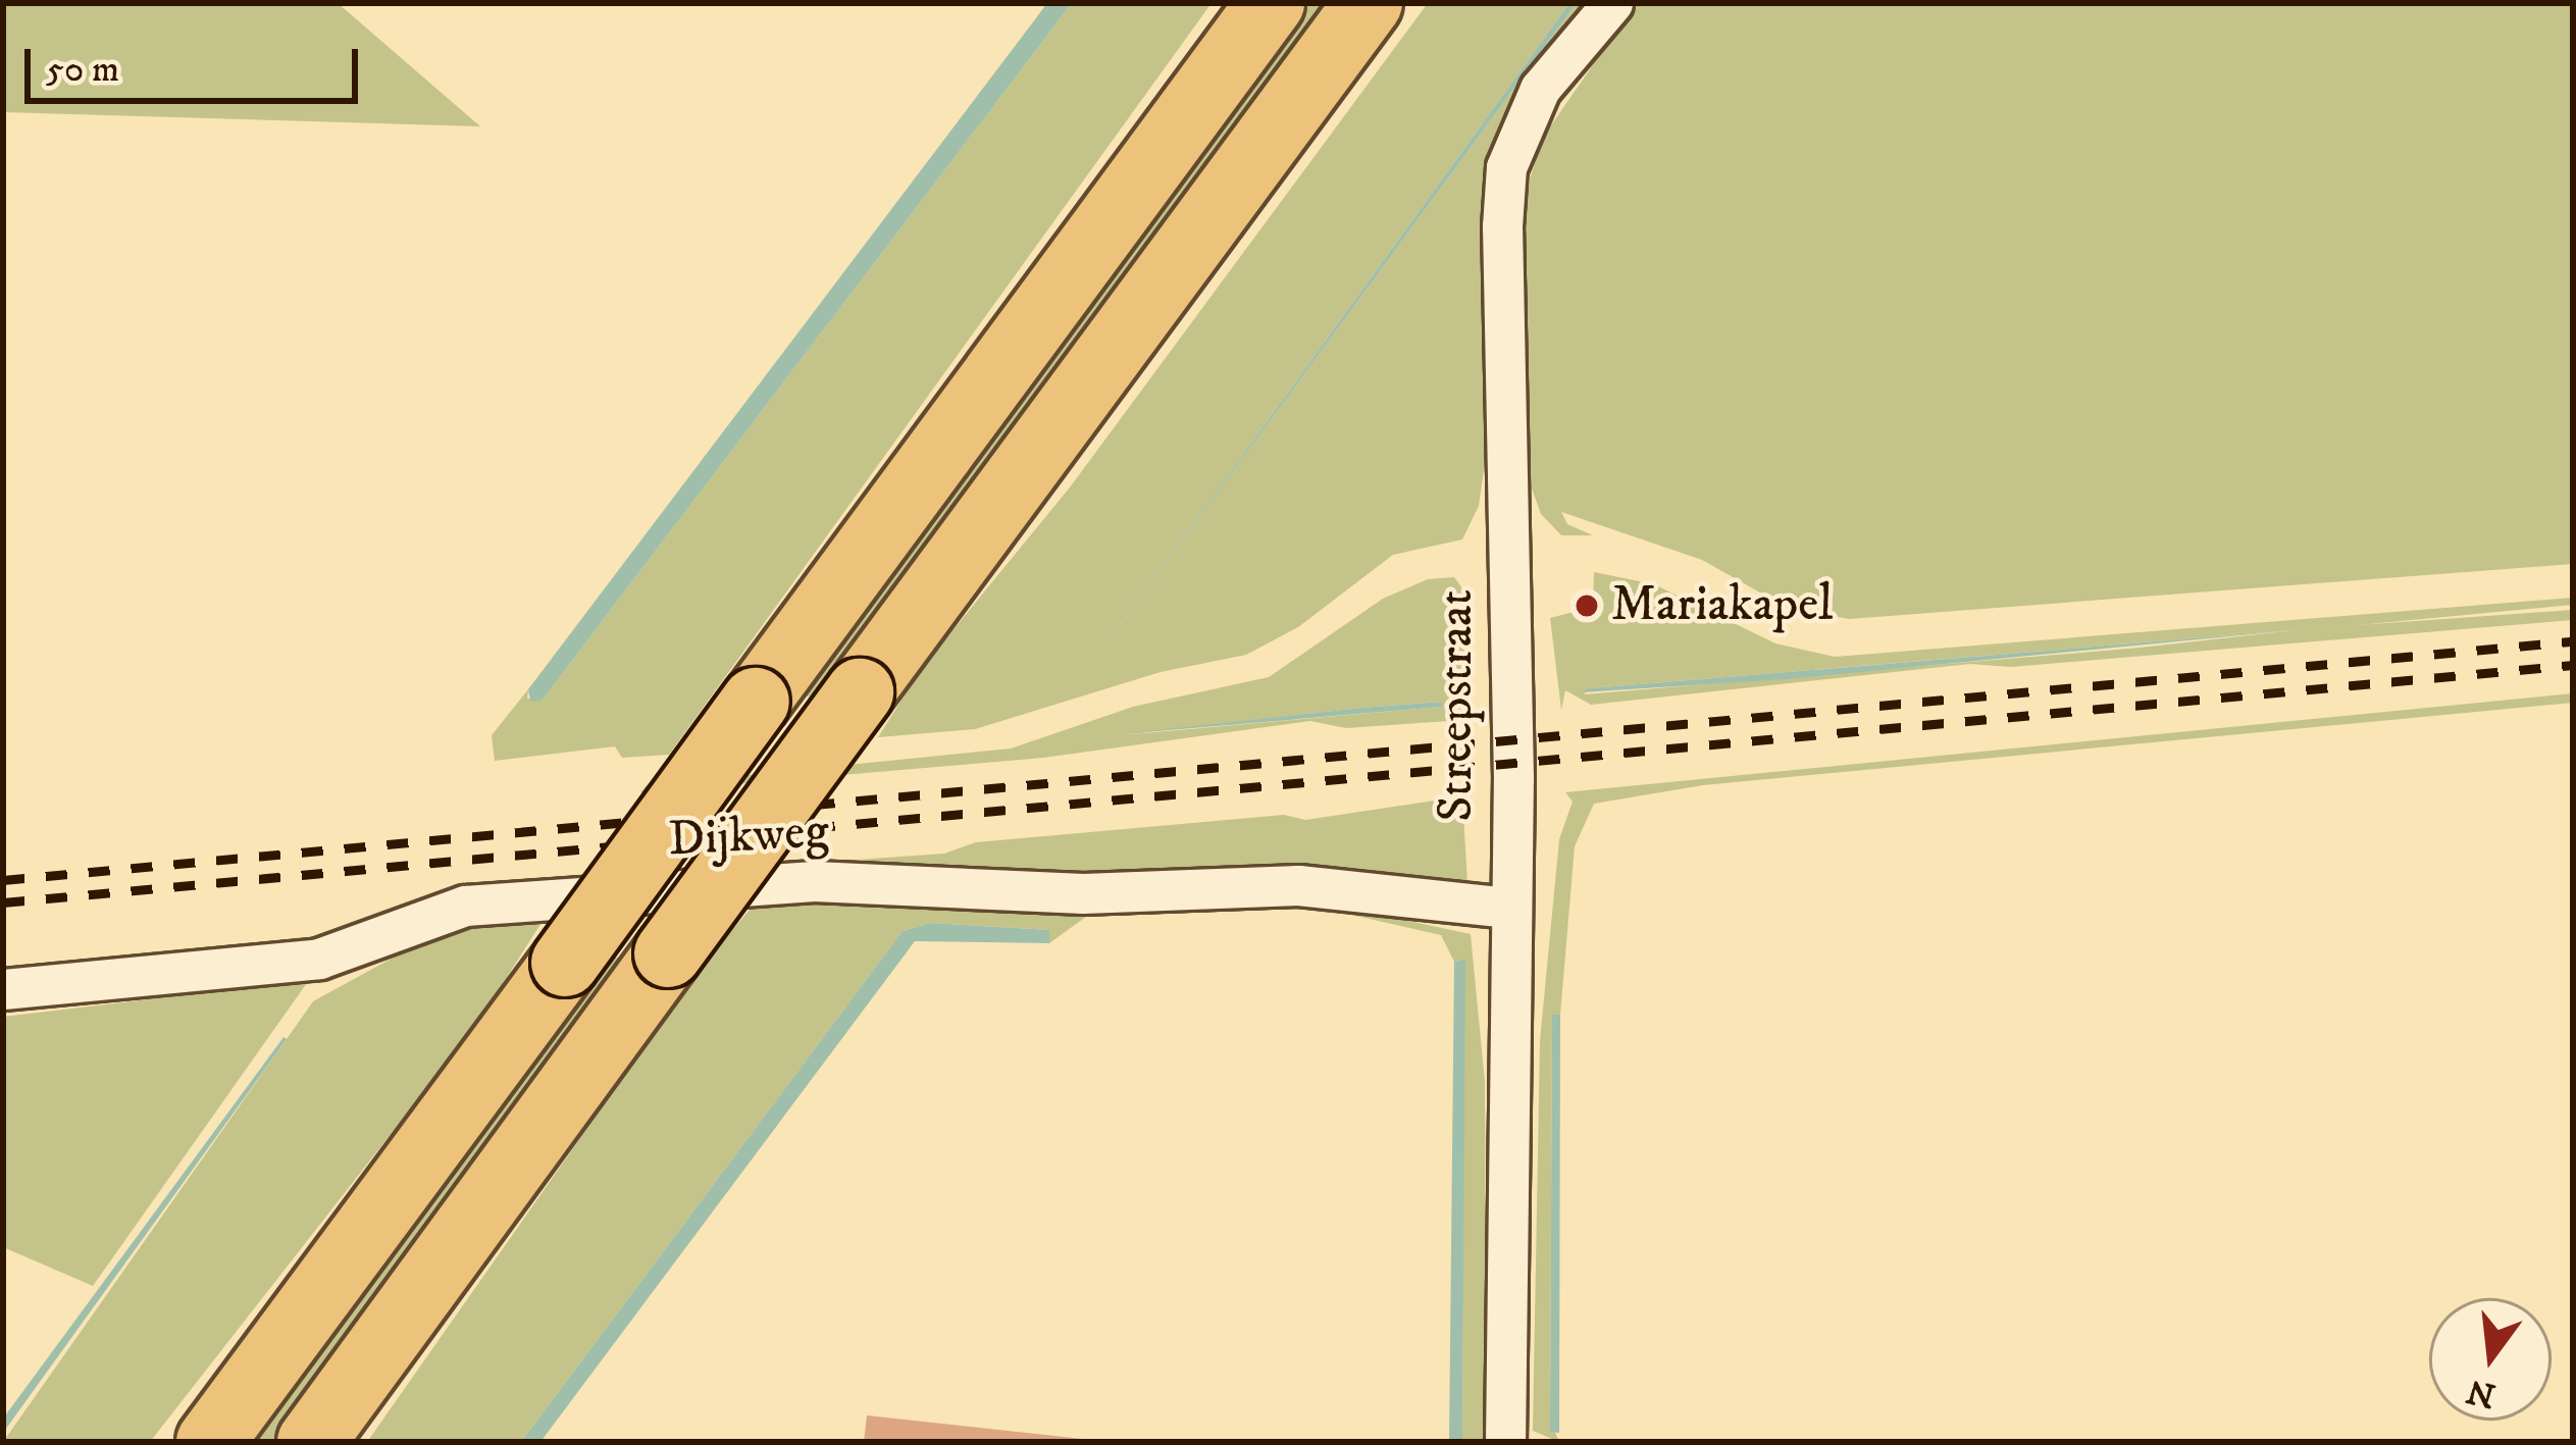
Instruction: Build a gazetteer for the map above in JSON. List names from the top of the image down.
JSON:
{
  "streets": {
    "street": ["Streepstraat", "Dijkweg"]
  },
  "crossings": [
    ["Streepstraat", "Dijkweg"]
  ],
  "places": ["Mariakapel"],
  "scale_bar": "50 m",
  "north": "bottom"
}
